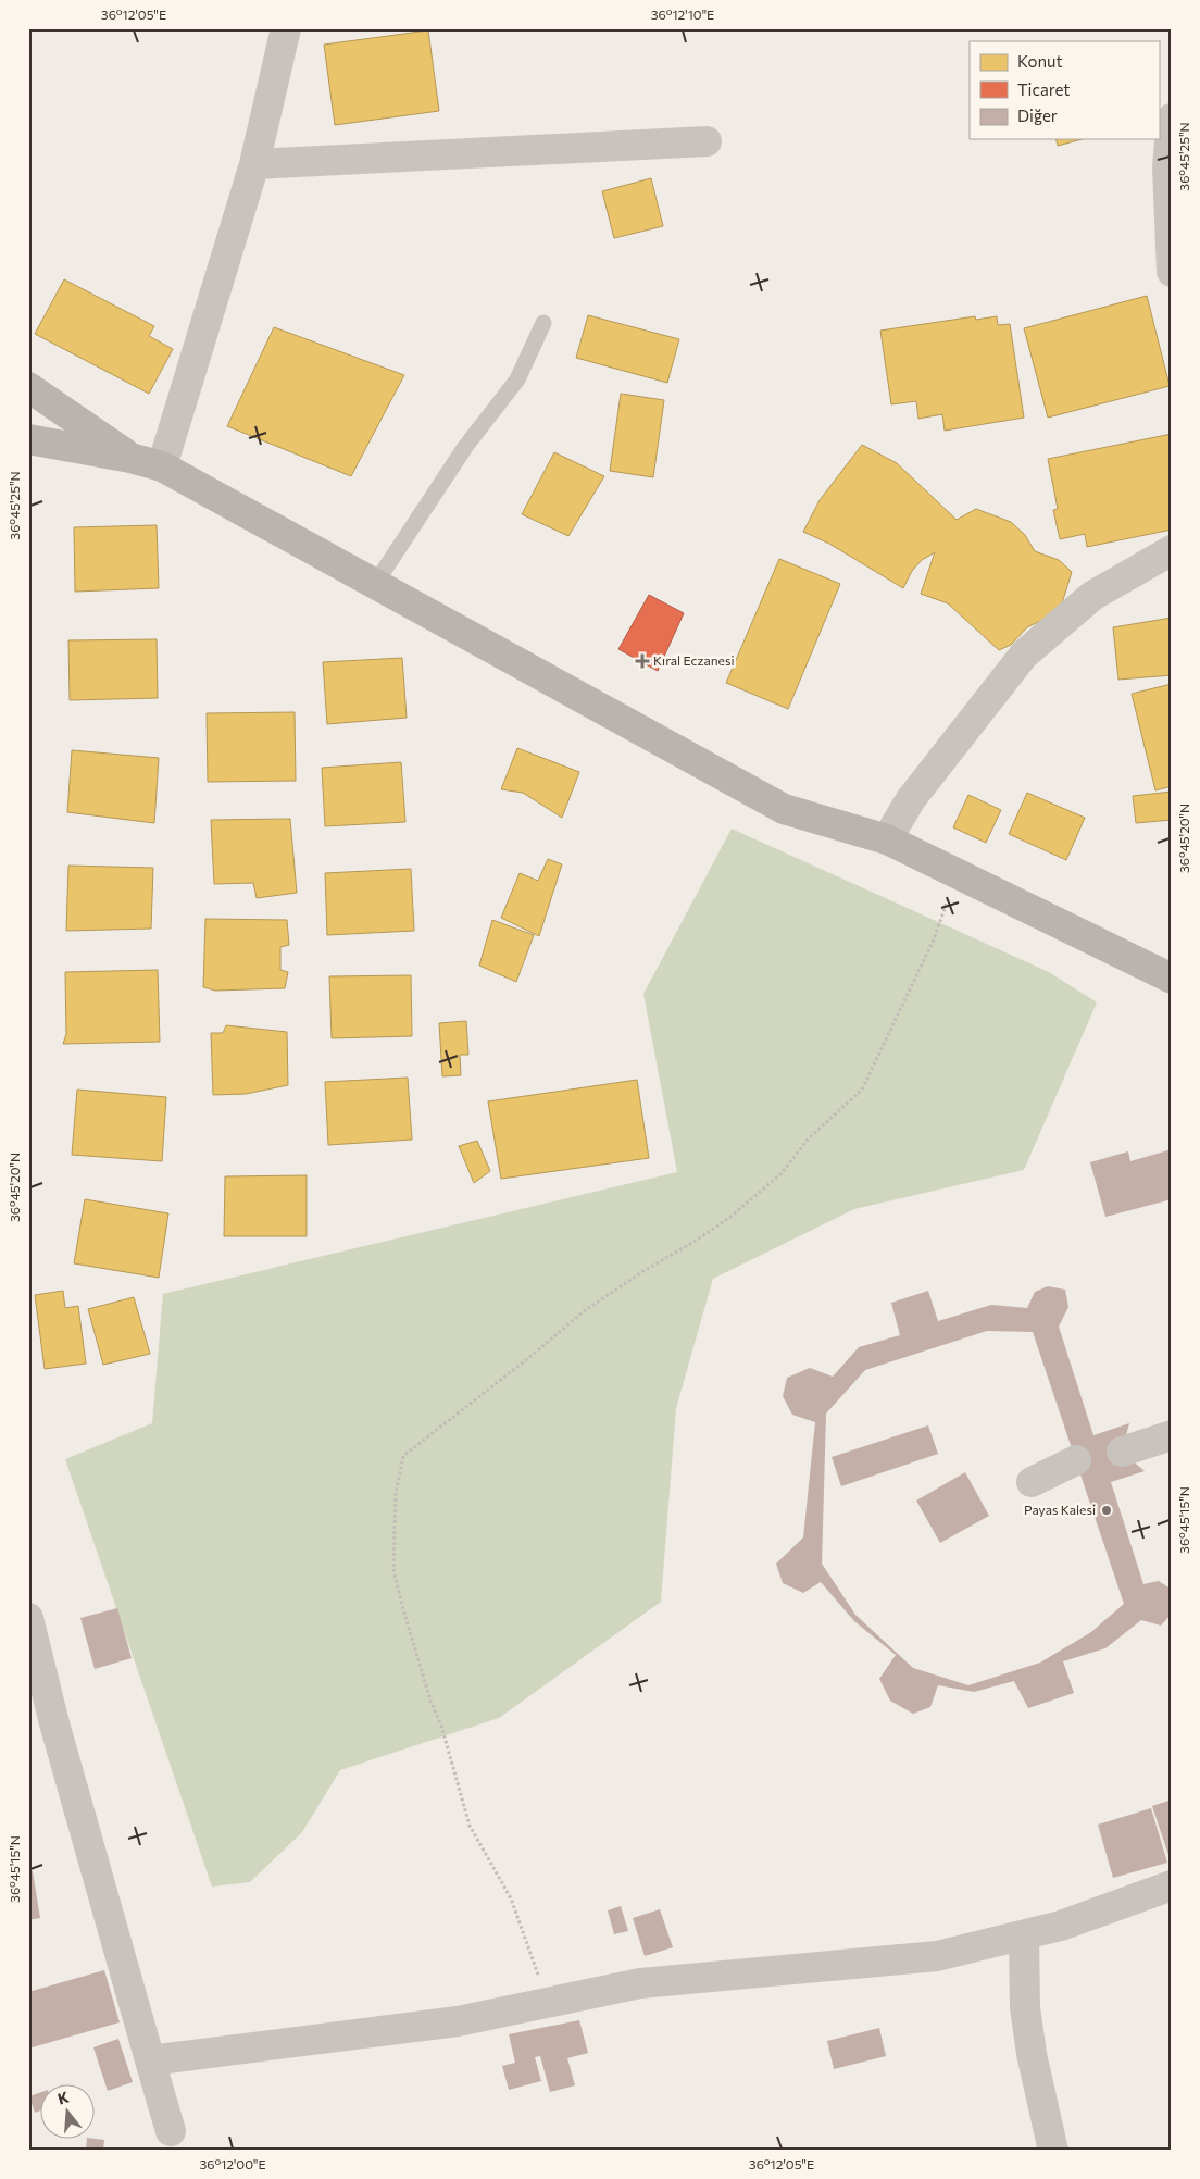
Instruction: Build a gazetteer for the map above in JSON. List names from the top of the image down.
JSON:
{
  "places": {
    "health": ["Kıral Eczanesi"],
    "other": ["Payas Kalesi"]
  },
  "legend": ["Konut", "Ticaret", "Diğer"],
  "north": "top",
  "coordinates": [
    "36°12'05\"E",
    "36°12'10\"E",
    "36°45'25\"N",
    "36°45'20\"N",
    "36°45'15\"N",
    "36°12'00\"E"
  ]
}
